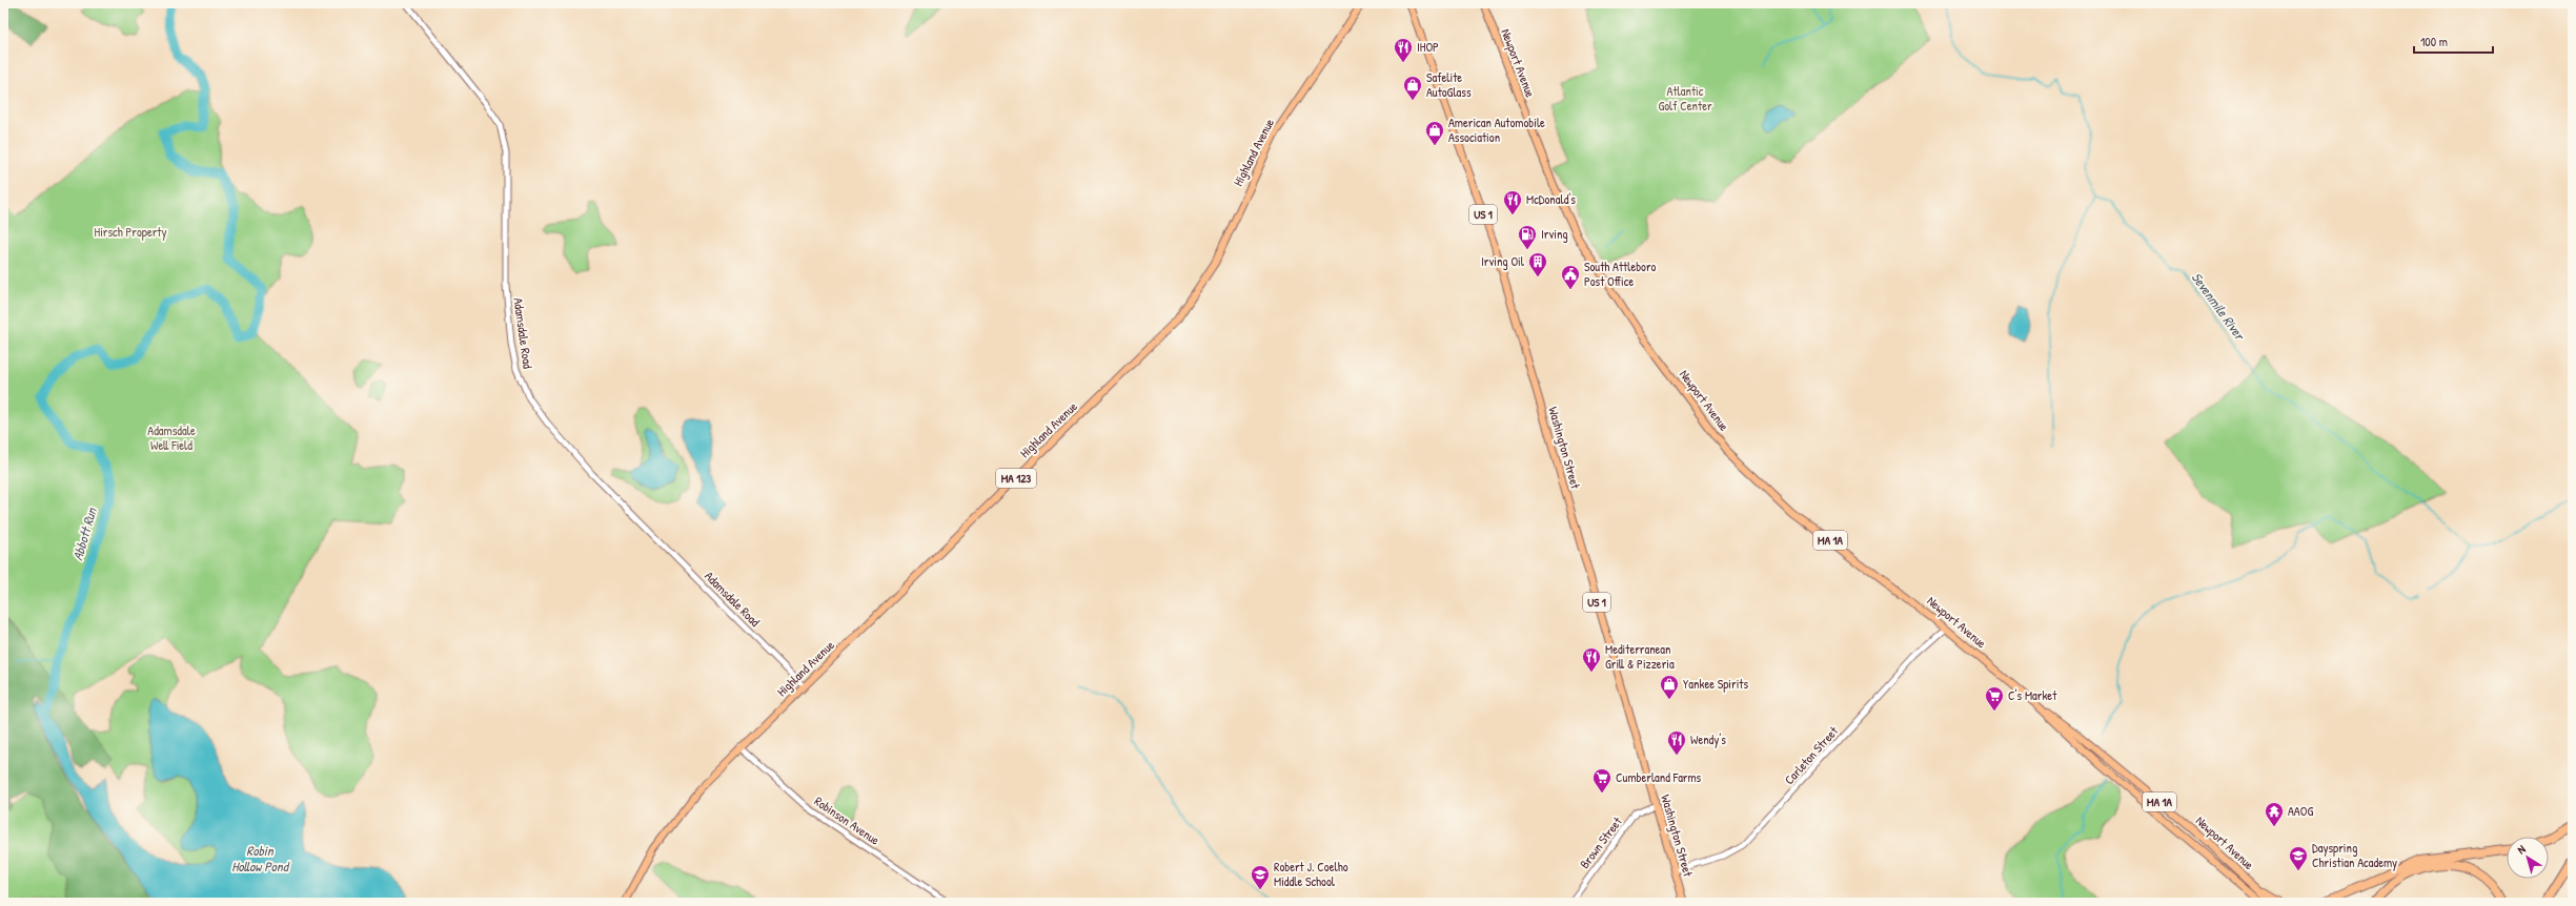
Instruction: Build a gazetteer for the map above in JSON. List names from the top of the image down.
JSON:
{
  "streets": {
    "main road": [
      "Newport Avenue",
      "Highland Avenue",
      "US 1",
      "Washington Street",
      "MA 123",
      "MA 1A"
    ],
    "street": [
      "Adamsdale Road",
      "Carleton Street",
      "Robinson Avenue",
      "Brown Street"
    ]
  },
  "crossings": [
    ["Newport Avenue", "Carleton Street"],
    ["Highland Avenue", "Adamsdale Road"],
    ["Highland Avenue", "Robinson Avenue"],
    ["Washington Street", "Carleton Street"],
    ["Washington Street", "Brown Street"]
  ],
  "water": ["Sevenmile River", "Abbott Run", "Robin Hollow Pond"],
  "parks": ["Atlantic Golf Center", "Hirsch Property", "Adamsdale Well Field"],
  "places": {
    "restaurant": [
      "IHOP",
      "McDonald's",
      "Mediterranean Grill & Pizzeria",
      "Wendy's"
    ],
    "shop": ["Safelite AutoGlass", "American Automobile Association", "Yankee Spirits"],
    "fuel station": ["Irving"],
    "building": ["Irving Oil"],
    "public building": ["South Attleboro Post Office"],
    "supermarket": ["C's Market", "Cumberland Farms"],
    "temple": ["AAOG"],
    "school or university": ["Dayspring Christian Academy", "Robert J. Coelho Middle School"]
  },
  "scale_bar": "100 m",
  "north": "top left"
}
